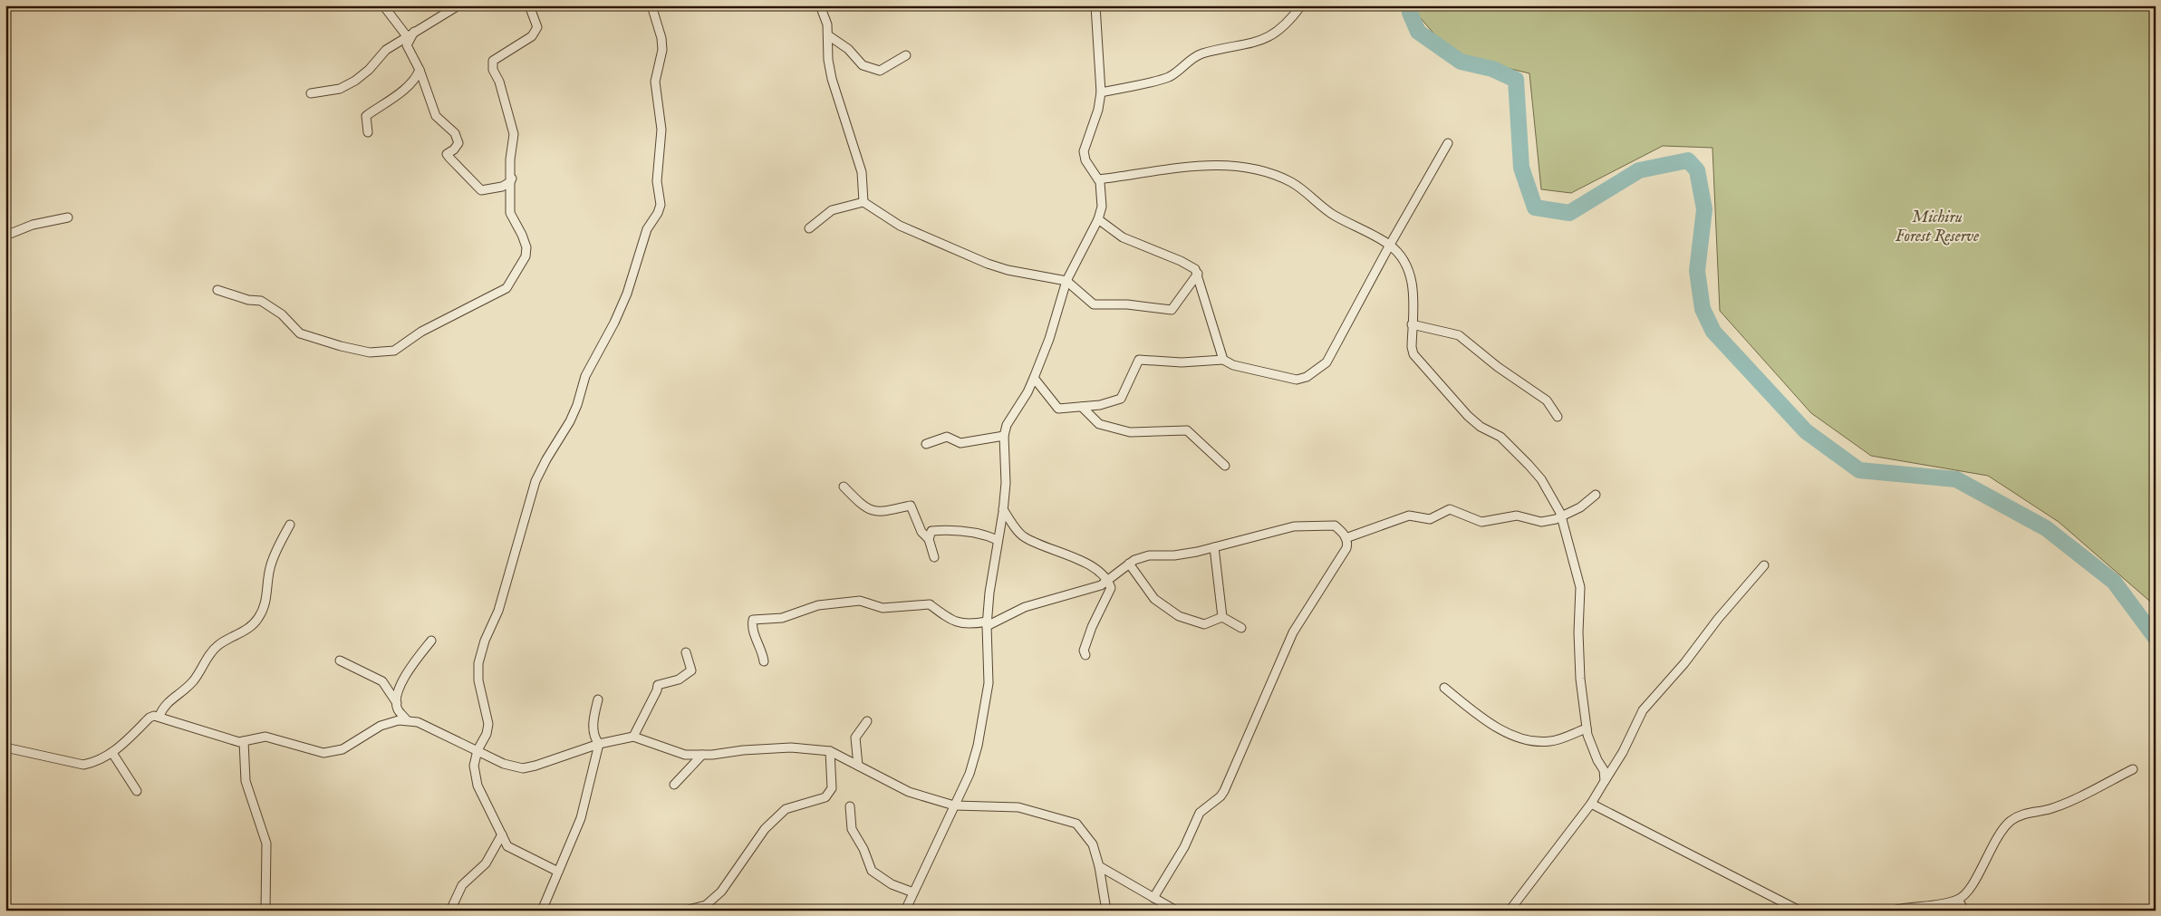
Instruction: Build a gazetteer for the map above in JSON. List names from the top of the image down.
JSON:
{
  "parks": ["Michiru Forest Reserve"]
}
